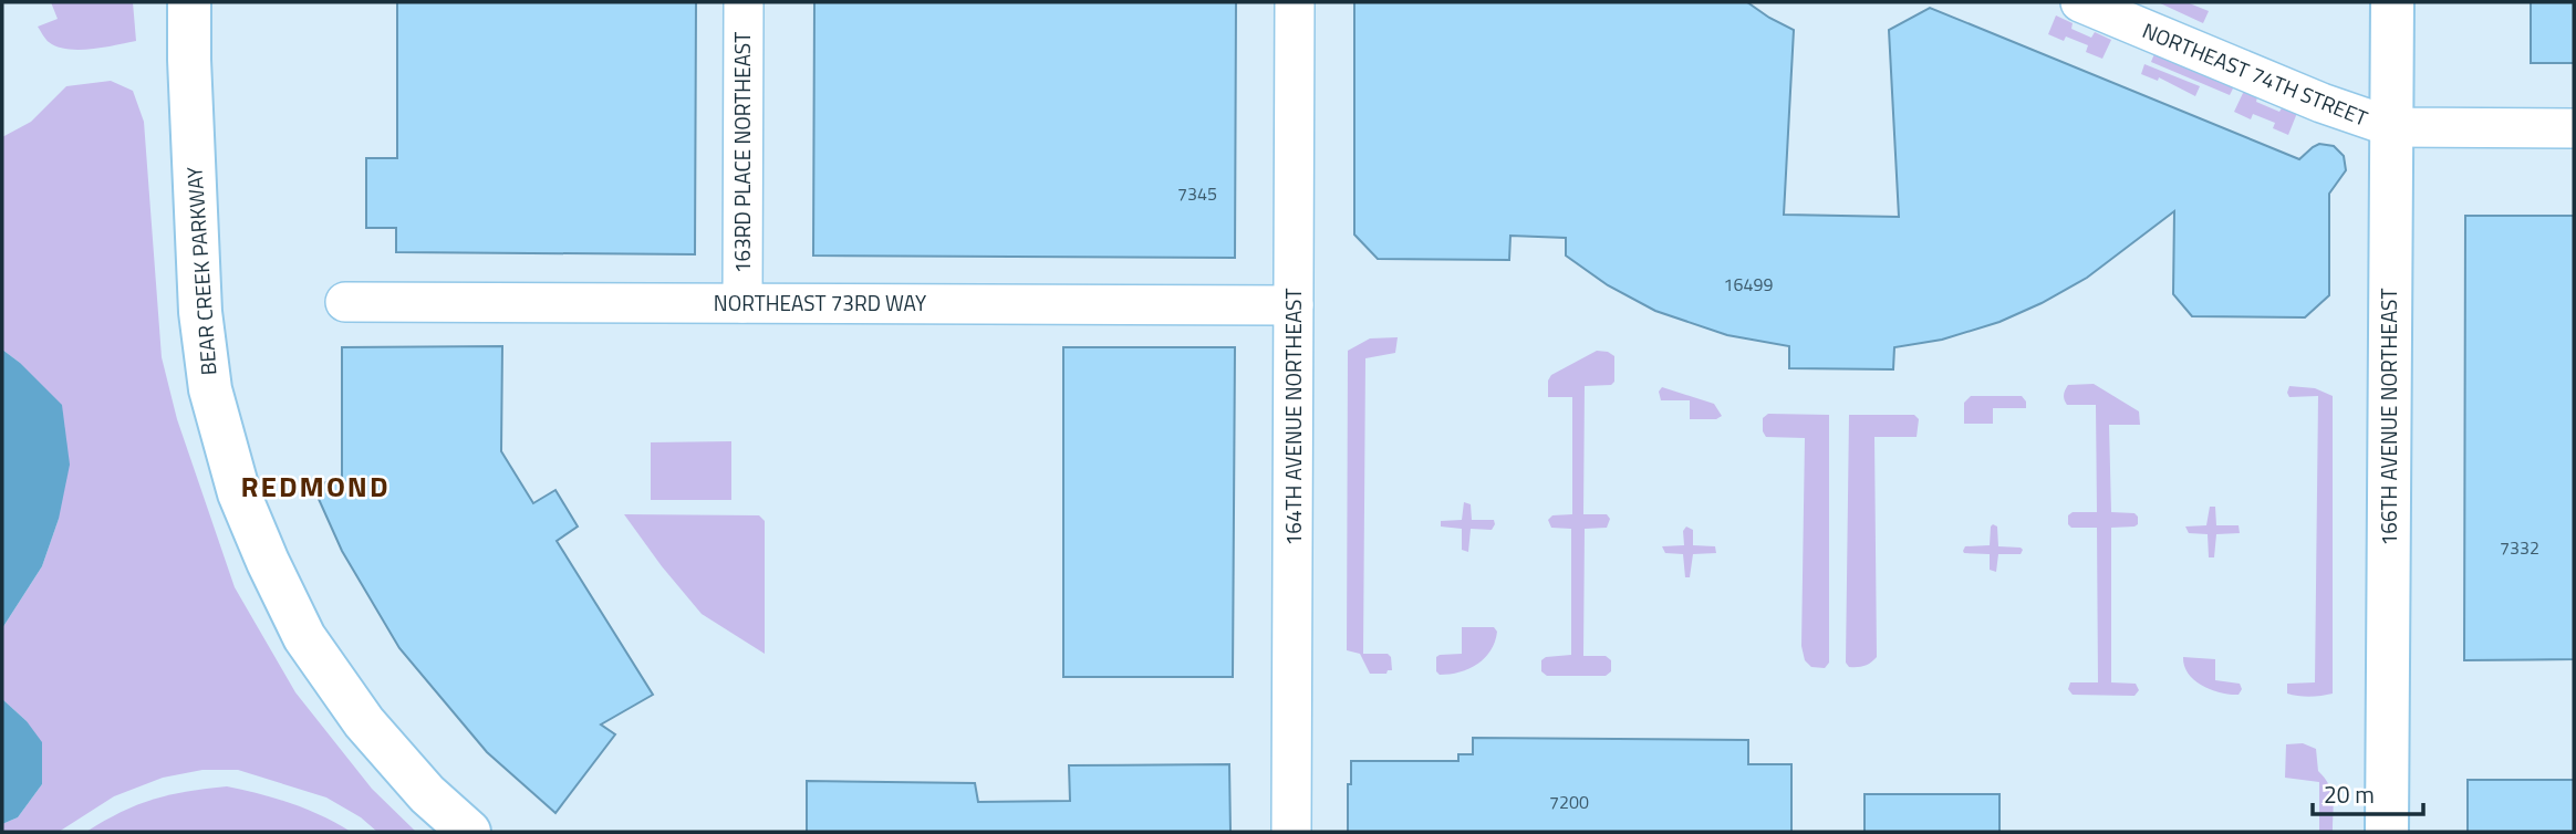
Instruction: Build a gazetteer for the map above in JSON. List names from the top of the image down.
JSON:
{
  "streets": {
    "main road": ["BEAR CREEK PARKWAY", "166TH AVENUE NORTHEAST"],
    "street": [
      "NORTHEAST 74TH STREET",
      "163RD PLACE NORTHEAST",
      "NORTHEAST 73RD WAY",
      "164TH AVENUE NORTHEAST"
    ]
  },
  "crossings": [
    ["NORTHEAST 74TH STREET", "166TH AVENUE NORTHEAST"],
    ["163RD PLACE NORTHEAST", "NORTHEAST 73RD WAY"],
    ["NORTHEAST 73RD WAY", "164TH AVENUE NORTHEAST"]
  ],
  "districts": ["REDMOND"],
  "house_numbers": [
    "7345",
    "16499",
    "7332",
    "7200"
  ],
  "scale_bar": "20 m"
}
